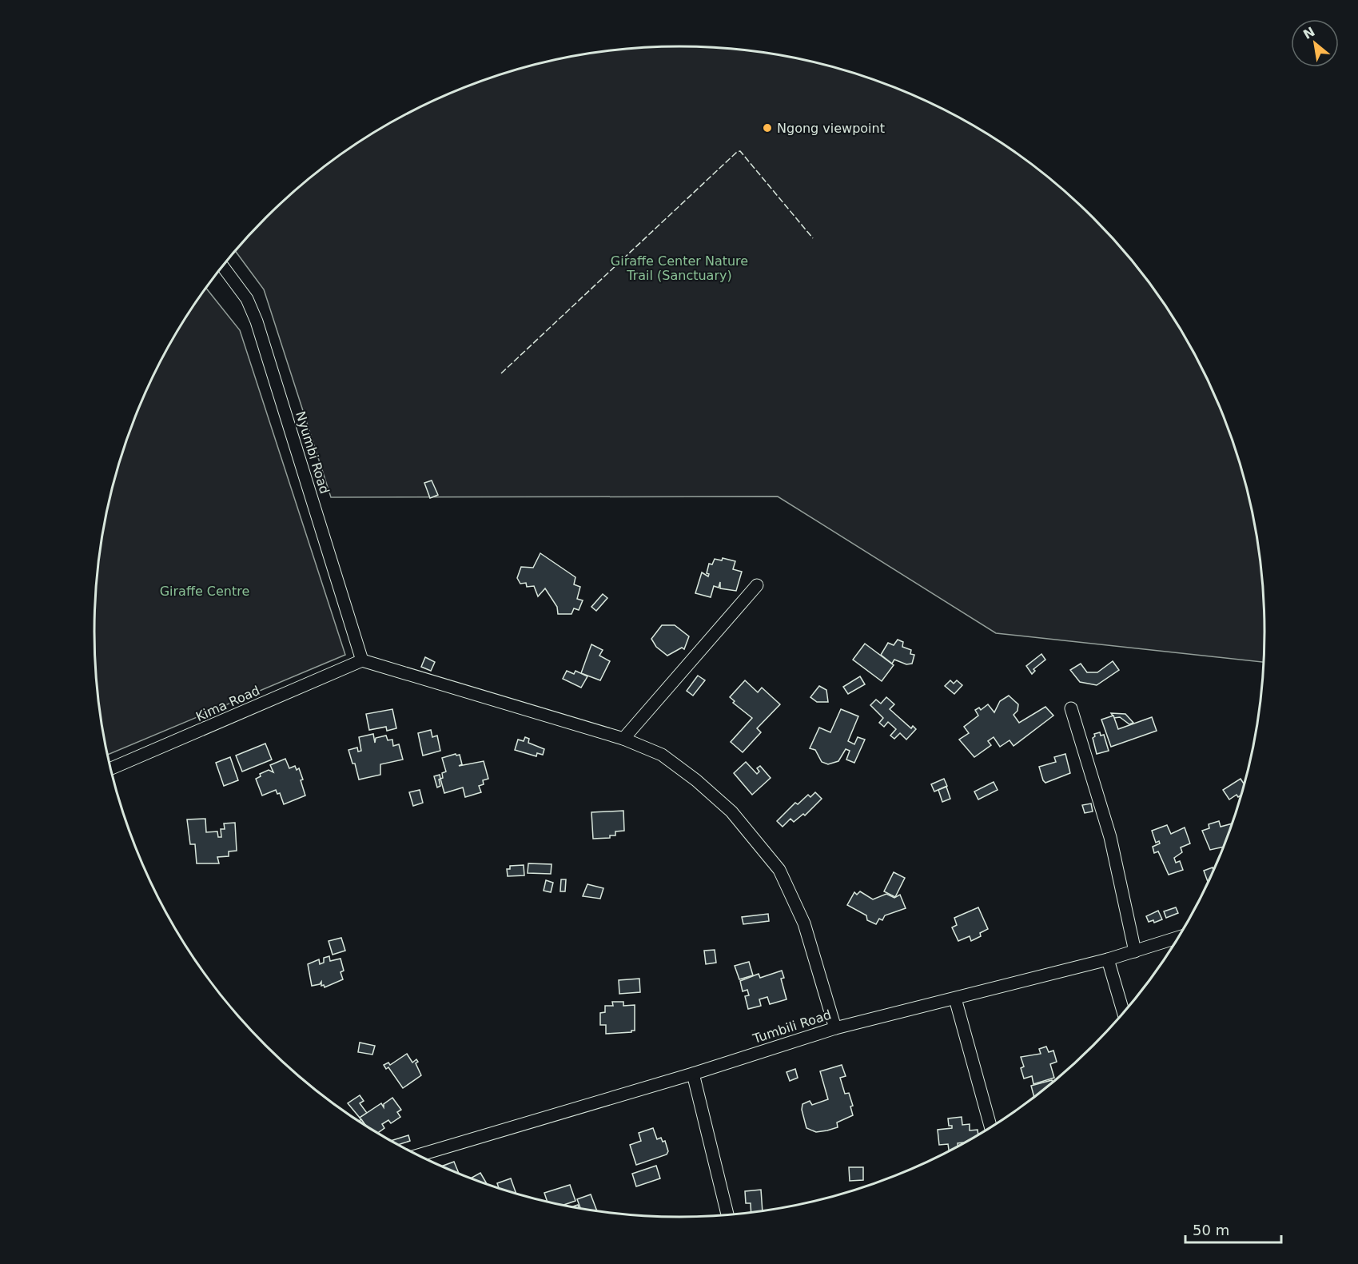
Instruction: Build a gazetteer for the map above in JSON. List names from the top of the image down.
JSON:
{
  "streets": {
    "street": ["Nyumbi Road", "Kima Road", "Tumbili Road"]
  },
  "crossings": [
    ["Nyumbi Road", "Kima Road"]
  ],
  "parks": ["Giraffe Center Nature Trail (Sanctuary)", "Giraffe Centre"],
  "places": ["Ngong viewpoint"],
  "scale_bar": "50 m",
  "north": "top left"
}
